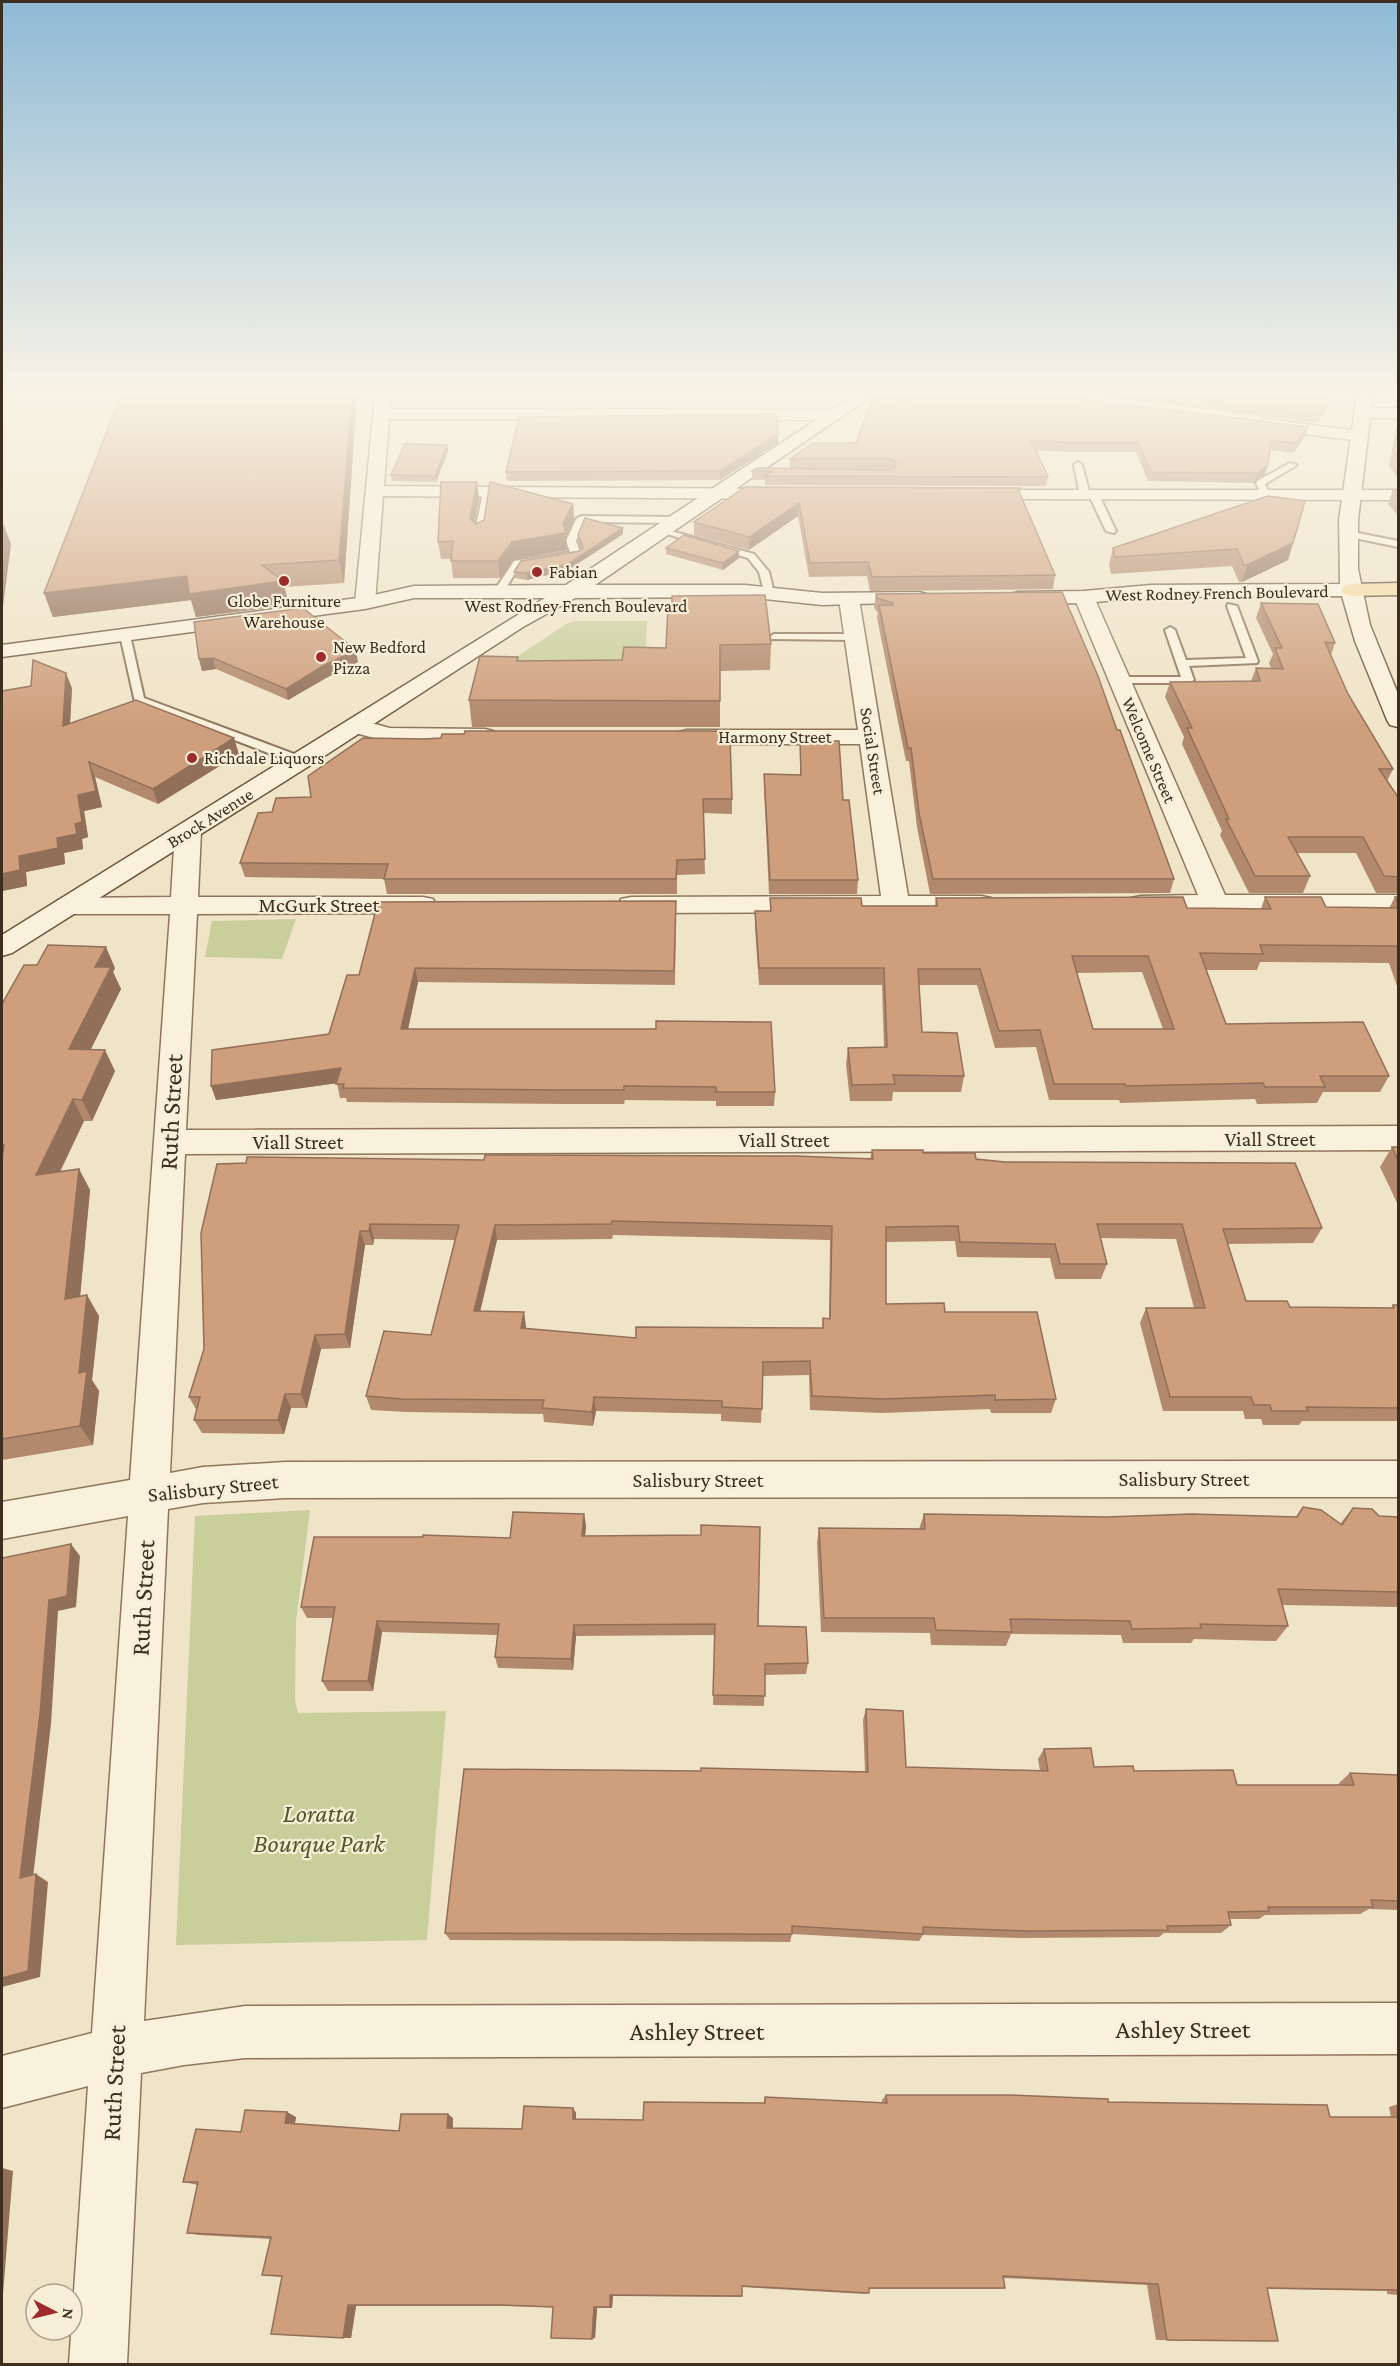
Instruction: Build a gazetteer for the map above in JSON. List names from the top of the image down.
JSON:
{
  "streets": {
    "street": [
      "West Rodney French Boulevard",
      "Harmony Street",
      "Welcome Street",
      "Social Street",
      "Brock Avenue",
      "McGurk Street",
      "Ruth Street",
      "Viall Street",
      "Salisbury Street",
      "Ashley Street"
    ]
  },
  "crossings": [
    ["West Rodney French Boulevard", "Welcome Street"],
    ["West Rodney French Boulevard", "Social Street"],
    ["West Rodney French Boulevard", "Brock Avenue"],
    ["Harmony Street", "Social Street"],
    ["Brock Avenue", "McGurk Street"],
    ["Brock Avenue", "Ruth Street"],
    ["McGurk Street", "Ruth Street"],
    ["Ruth Street", "Viall Street"],
    ["Ruth Street", "Salisbury Street"],
    ["Ruth Street", "Ashley Street"]
  ],
  "parks": ["Loratta Bourque Park"],
  "places": [
    "Fabian",
    "Globe Furniture Warehouse",
    "New Bedford Pizza",
    "Richdale Liquors"
  ],
  "north": "right"
}
